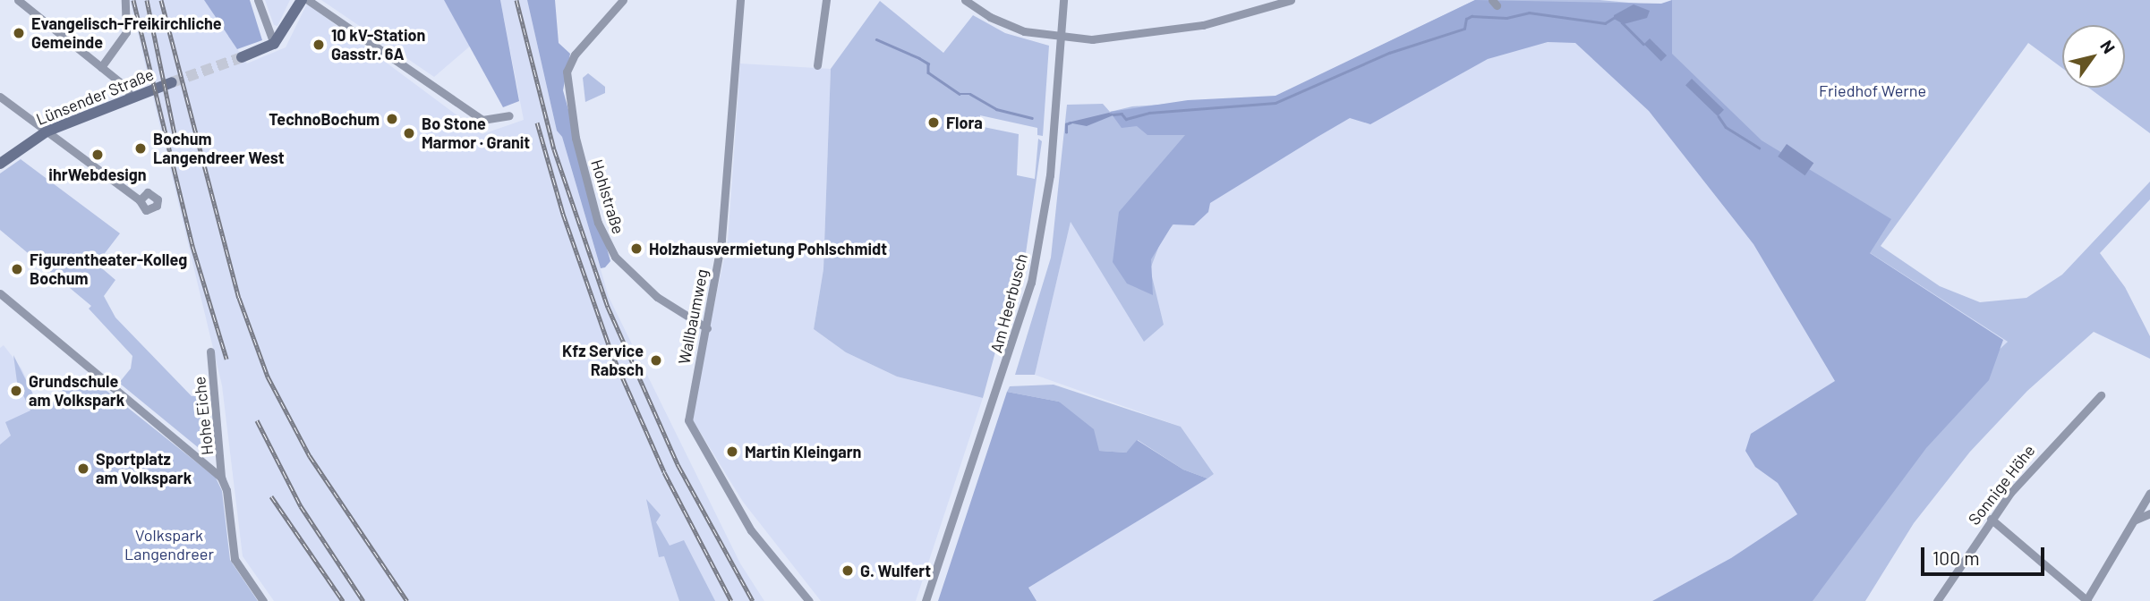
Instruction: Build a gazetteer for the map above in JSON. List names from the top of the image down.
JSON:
{
  "streets": {
    "street": [
      "Lünsender Straße",
      "Hohlstraße",
      "Am Heerbusch",
      "Wallbaumweg",
      "Hohe Eiche",
      "Sonnige Höhe"
    ]
  },
  "crossings": [
    ["Hohlstraße", "Wallbaumweg"]
  ],
  "parks": ["Friedhof Werne", "Volkspark Langendreer"],
  "places": [
    "Evangelisch-Freikirchliche Gemeinde",
    "10 kV-Station Gasstr. 6A",
    "TechnoBochum",
    "Flora",
    "Bo Stone Marmor · Granit",
    "Bochum Langendreer West",
    "ihrWebdesign",
    "Holzhausvermietung Pohlschmidt",
    "Figurentheater-Kolleg Bochum",
    "Kfz Service Rabsch",
    "Grundschule am Volkspark",
    "Martin Kleingarn",
    "Sportplatz am Volkspark",
    "G. Wulfert"
  ],
  "scale_bar": "100 m",
  "north": "top right"
}
